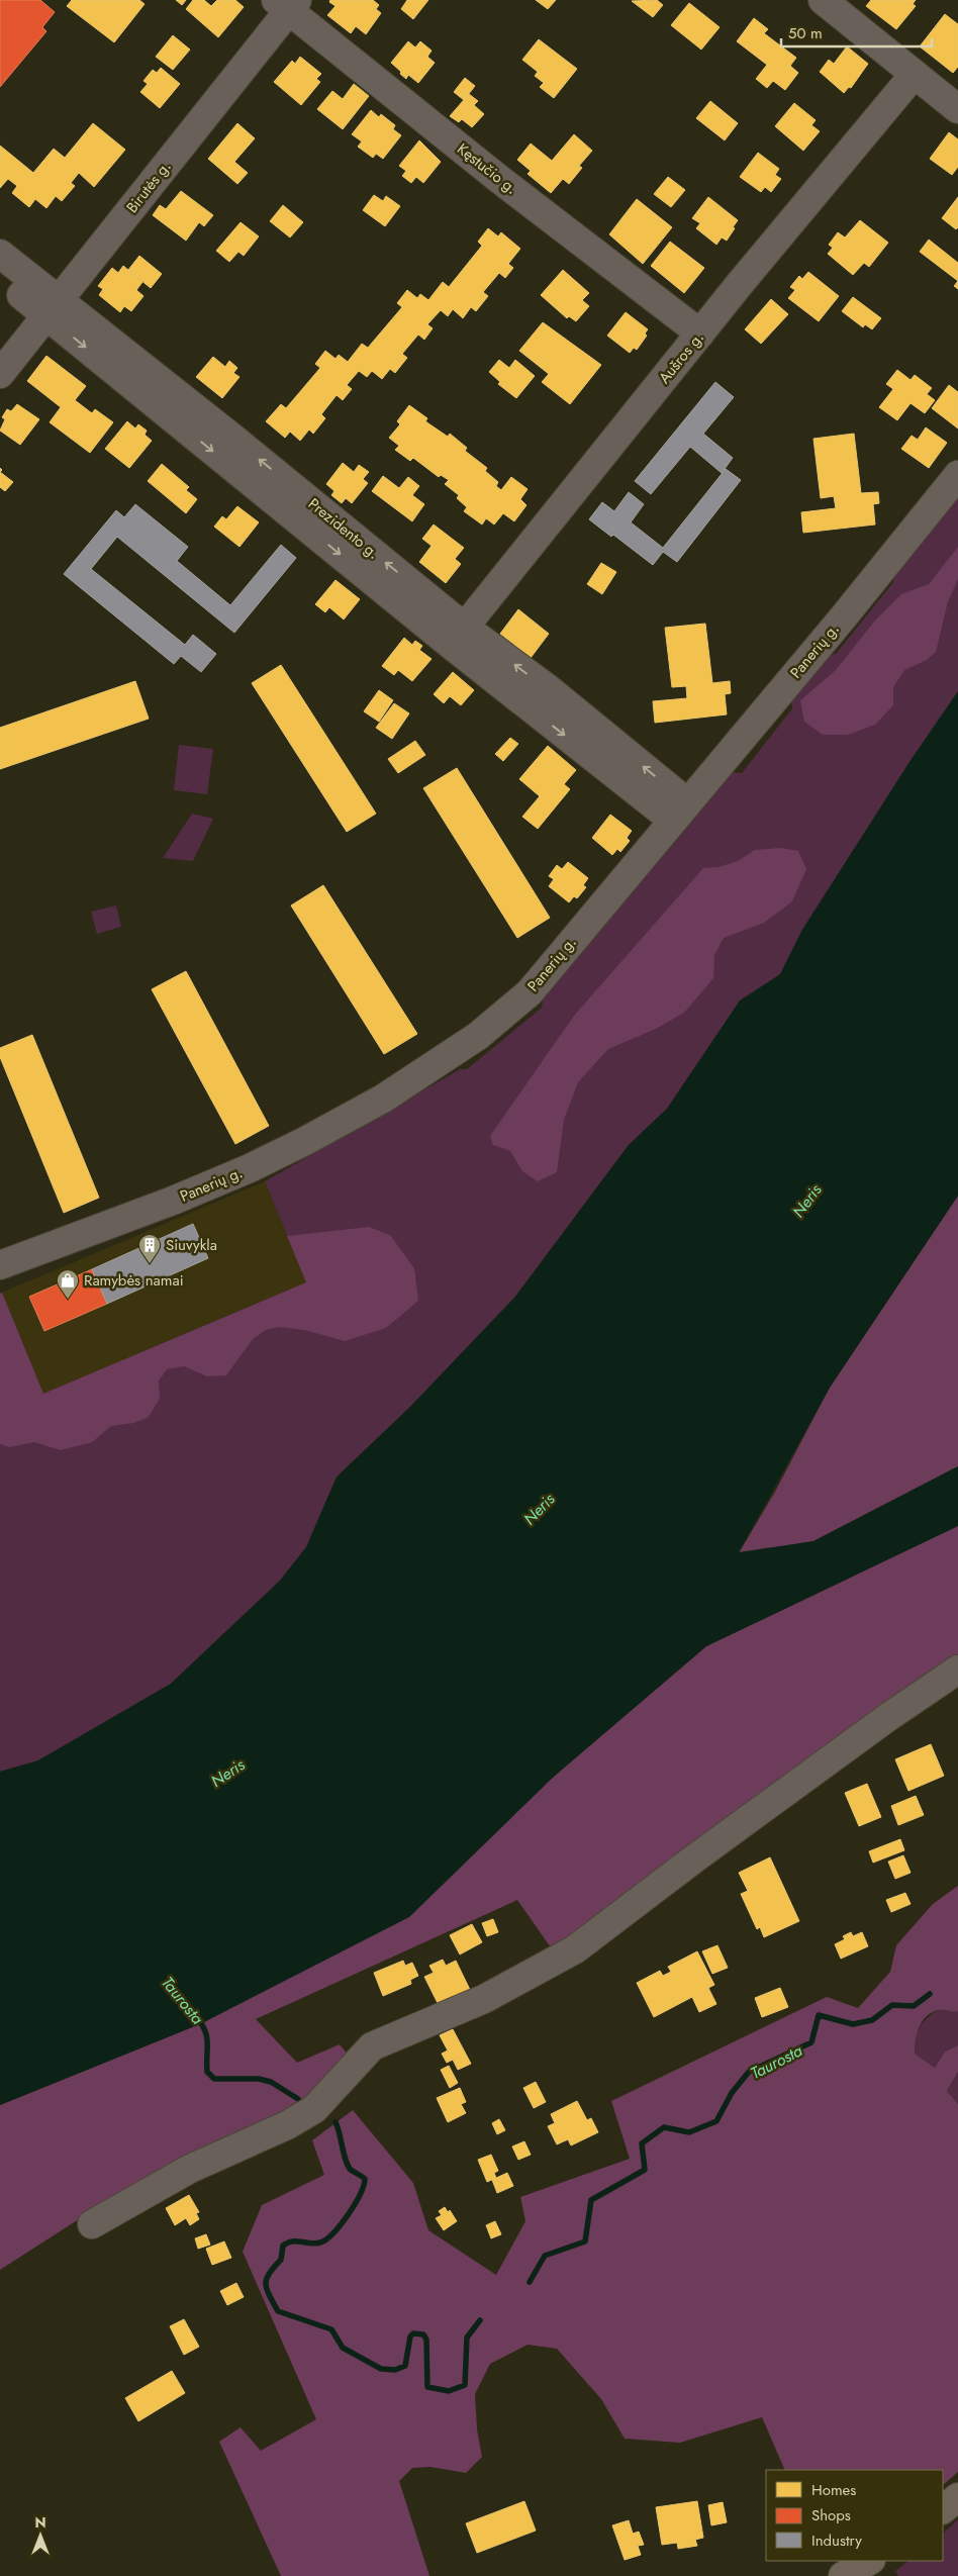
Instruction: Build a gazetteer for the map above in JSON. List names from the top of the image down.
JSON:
{
  "streets": {
    "street": [
      "Kęstučio g.",
      "Birutės g.",
      "Aušros g.",
      "Prezidento g.",
      "Panerių g."
    ]
  },
  "crossings": [
    ["Kęstučio g.", "Birutės g."],
    ["Kęstučio g.", "Aušros g."],
    ["Birutės g.", "Prezidento g."],
    ["Aušros g.", "Prezidento g."],
    ["Prezidento g.", "Panerių g."]
  ],
  "water": ["Neris", "Taurosta"],
  "places": {
    "building": ["Siuvykla"],
    "shop": ["Ramybės namai"]
  },
  "legend": ["Homes", "Shops", "Industry"],
  "scale_bar": "50 m",
  "north": "top"
}
